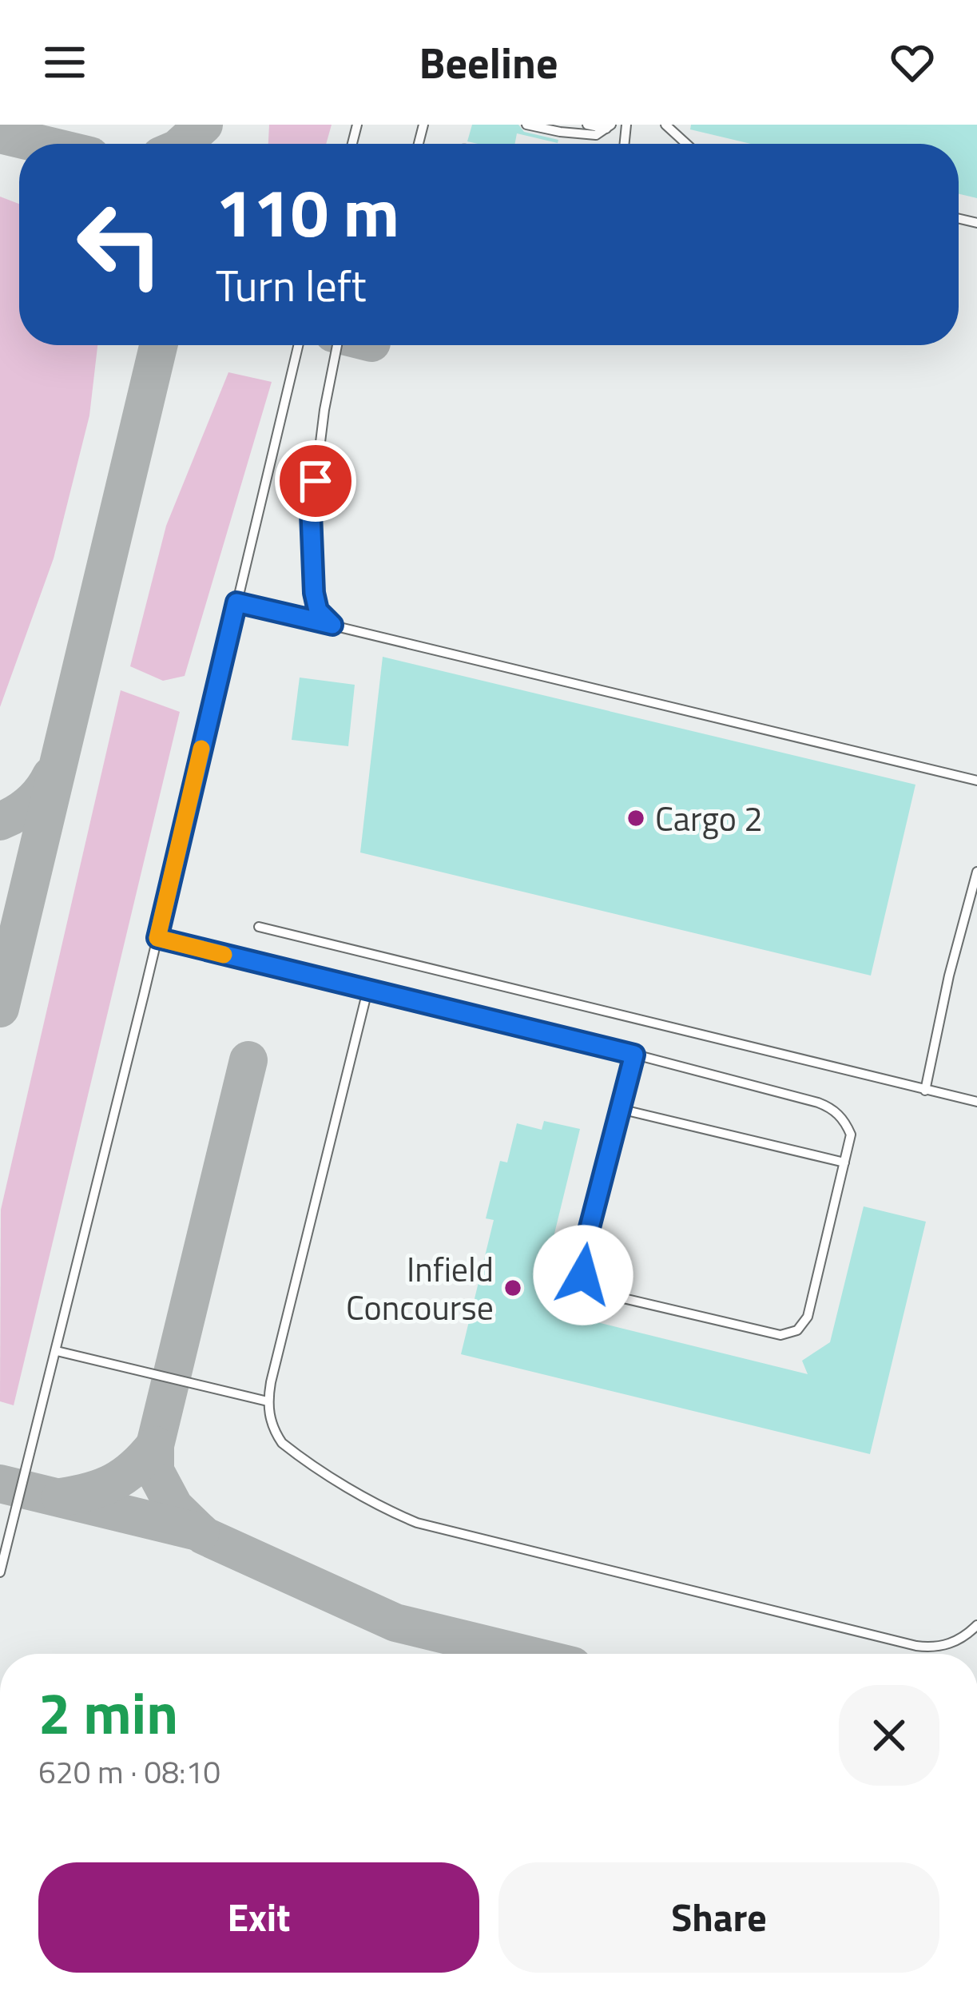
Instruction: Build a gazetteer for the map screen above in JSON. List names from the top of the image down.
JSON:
{
  "places": ["Cargo 2", "Infield Concourse"],
  "page": {
    "header": "Beeline",
    "turn": ["110 m", "Turn left"],
    "heading": ["2 min", "620 m · 08:10"],
    "buttons": ["Exit", "Share"]
  }
}
